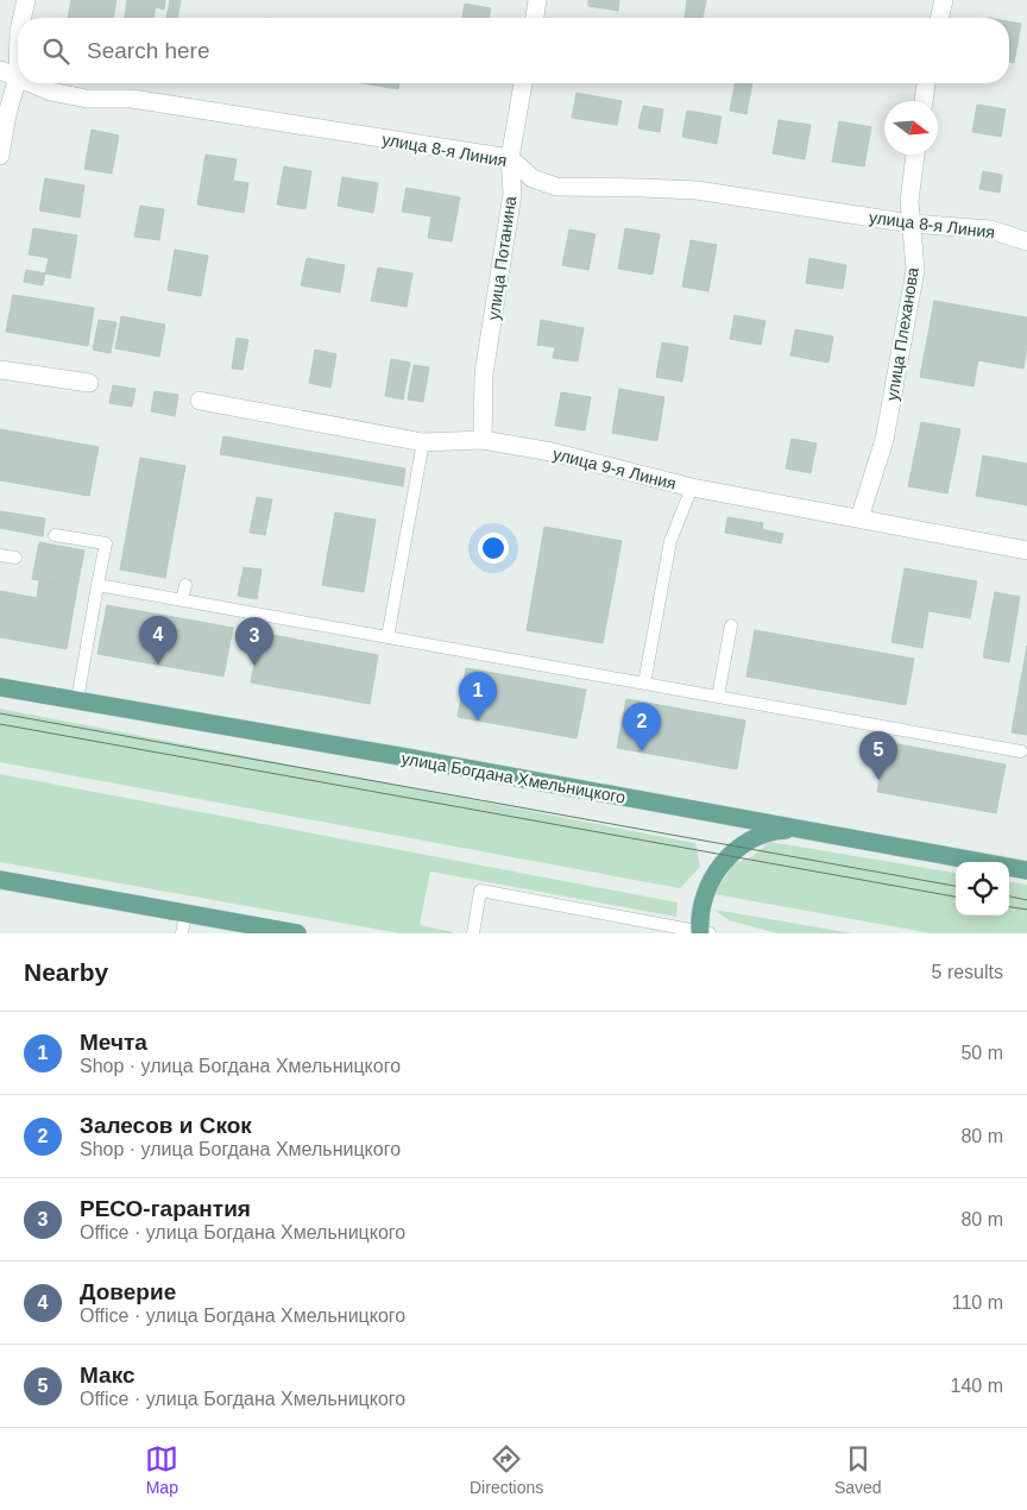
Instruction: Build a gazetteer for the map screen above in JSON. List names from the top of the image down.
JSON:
{
  "streets": {
    "main road": ["улица Богдана Хмельницкого"],
    "street": [
      "улица 8-я Линия",
      "улица Потанина",
      "улица Плеханова",
      "улица 9-я Линия"
    ]
  },
  "crossings": [
    ["улица 8-я Линия", "улица Потанина"],
    ["улица 8-я Линия", "улица Плеханова"],
    ["улица Потанина", "улица 9-я Линия"],
    ["улица Плеханова", "улица 9-я Линия"]
  ],
  "north": "right",
  "page": {
    "search": "Search here",
    "pins": [
      "4",
      "3",
      "1",
      "2",
      "5"
    ],
    "heading": ["Nearby", "5 results"],
    "list": [
      {
        "mark": "1",
        "name": "Мечта",
        "note": "Shop · улица Богдана Хмельницкого",
        "value": "50 m"
      },
      {
        "mark": "2",
        "name": "Залесов и Скок",
        "note": "Shop · улица Богдана Хмельницкого",
        "value": "80 m"
      },
      {
        "mark": "3",
        "name": "РЕСО-гарантия",
        "note": "Office · улица Богдана Хмельницкого",
        "value": "80 m"
      },
      {
        "mark": "4",
        "name": "Доверие",
        "note": "Office · улица Богдана Хмельницкого",
        "value": "110 m"
      },
      {
        "mark": "5",
        "name": "Макс",
        "note": "Office · улица Богдана Хмельницкого",
        "value": "140 m"
      }
    ],
    "nav": ["Map", "Directions", "Saved"]
  }
}
